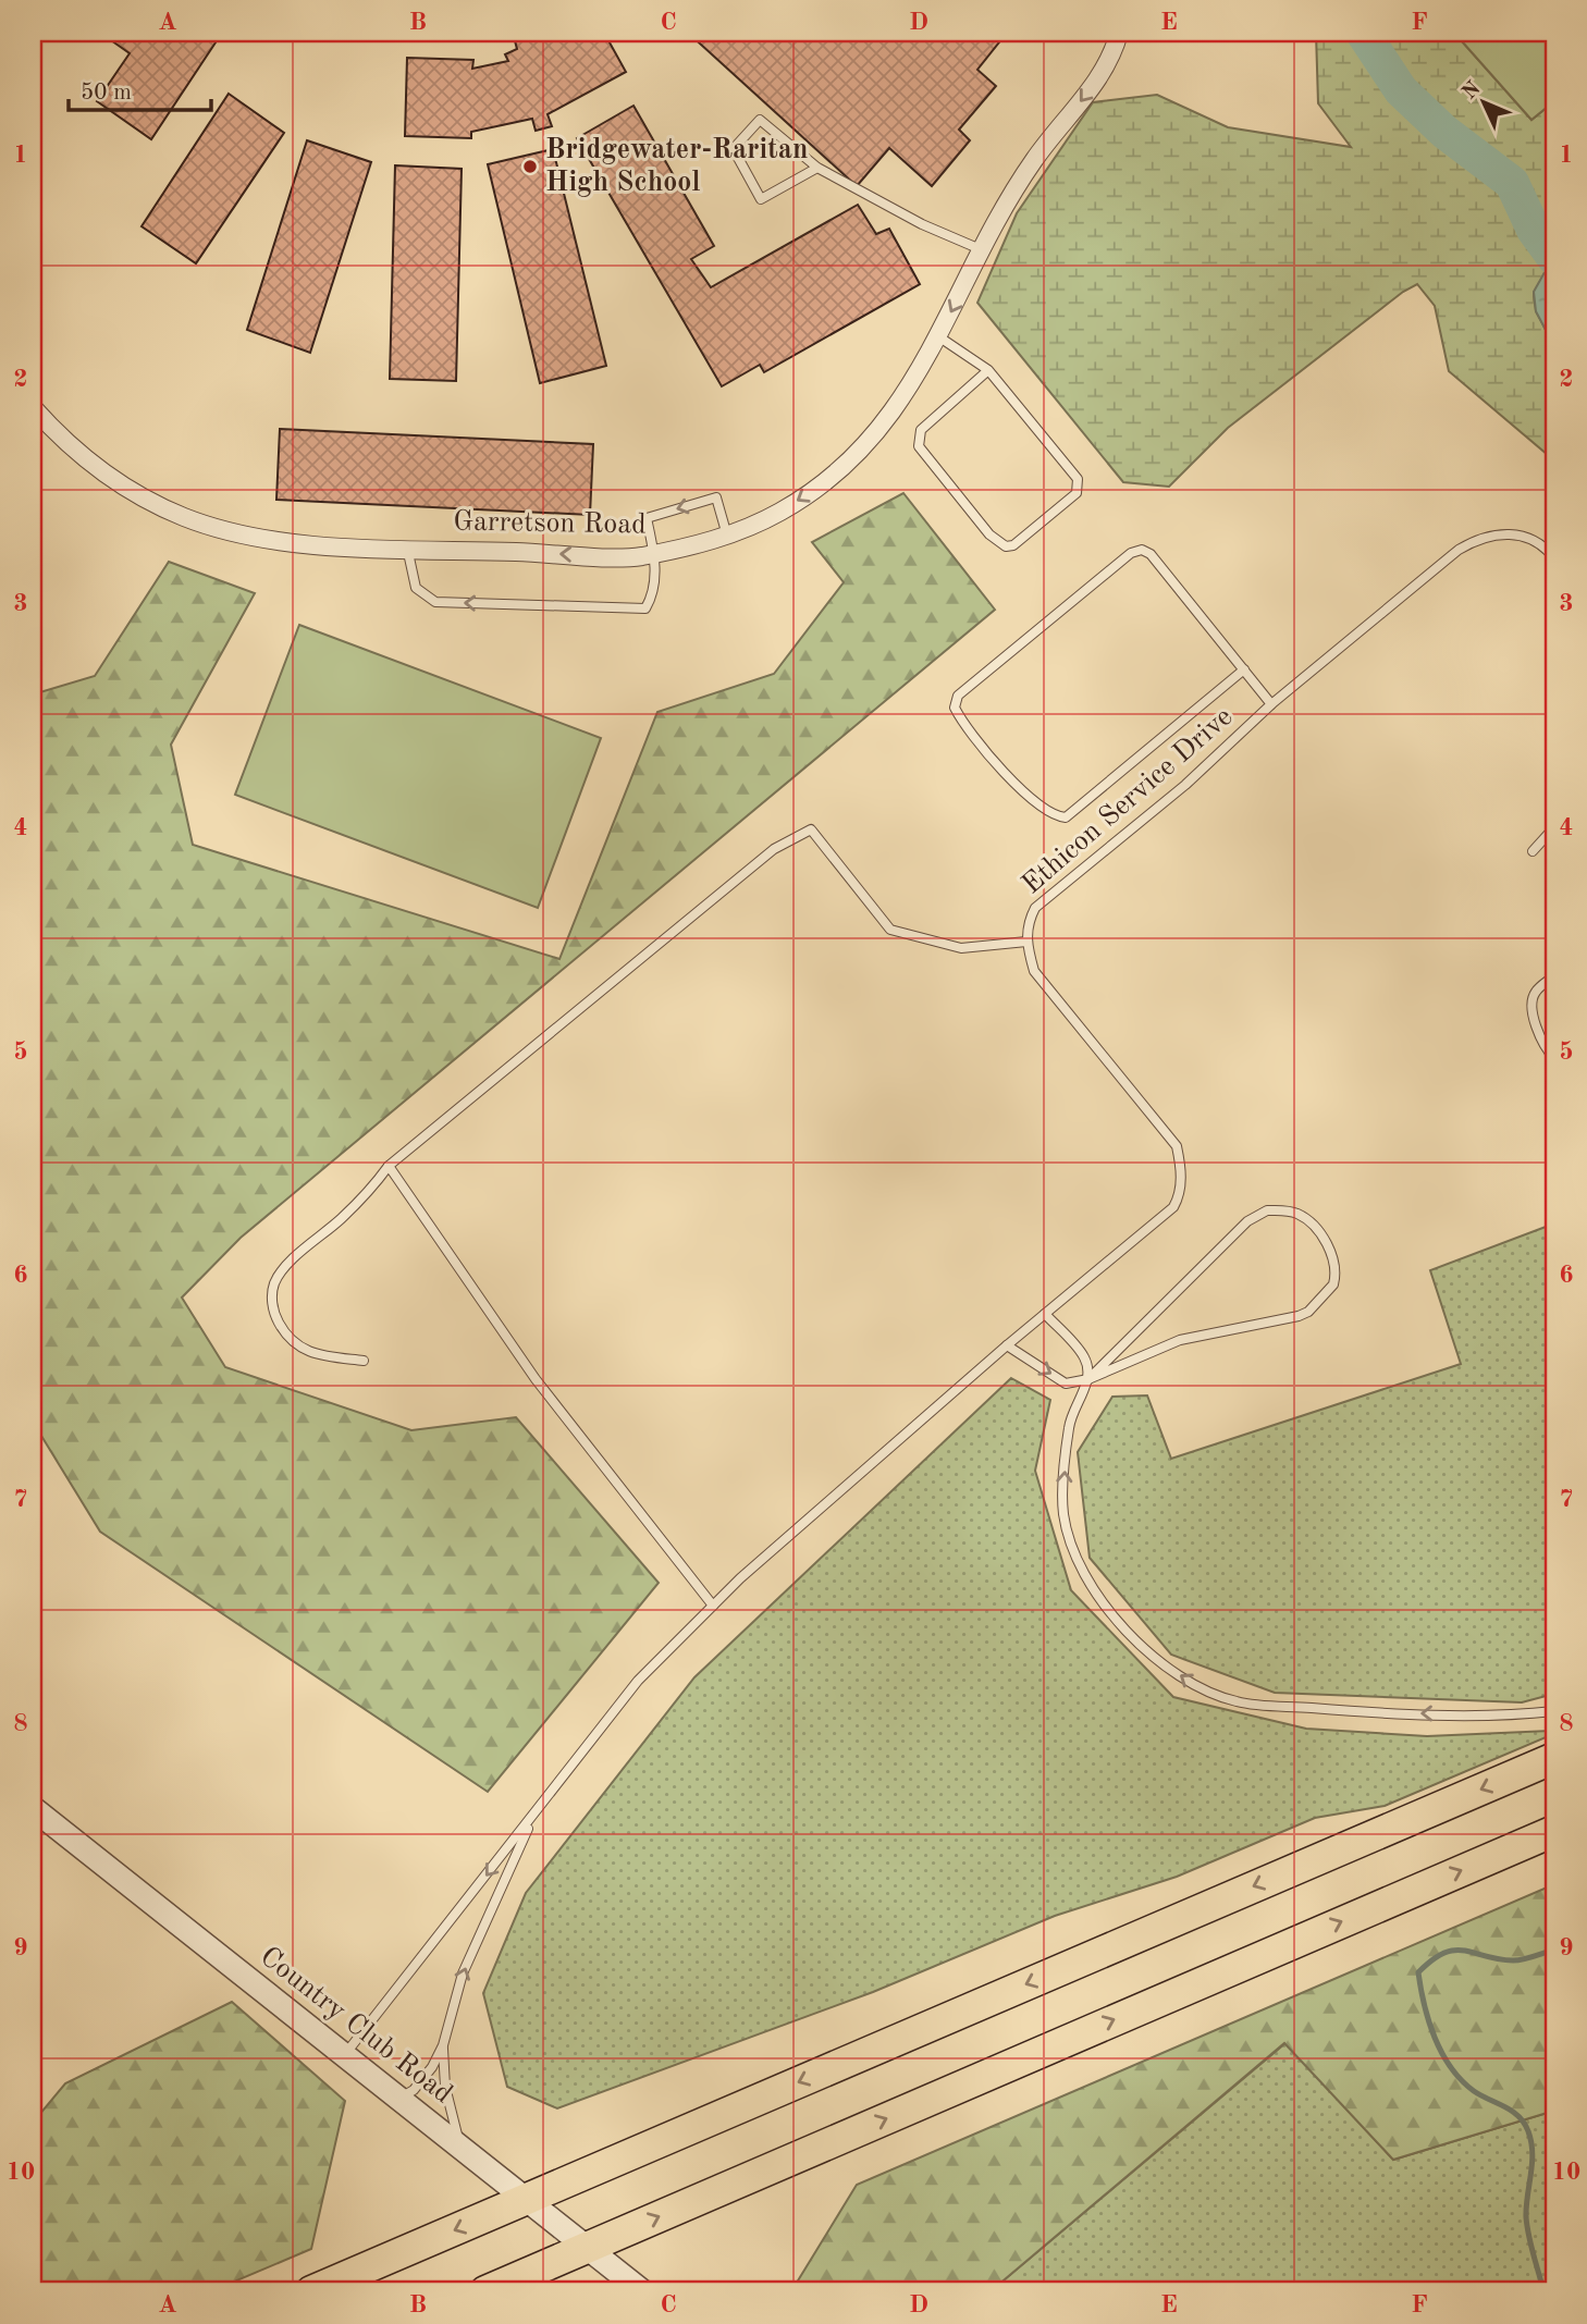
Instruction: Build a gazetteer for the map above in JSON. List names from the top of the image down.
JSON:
{
  "streets": {
    "street": ["Garretson Road", "Country Club Road"],
    "lane": ["Ethicon Service Drive"]
  },
  "one_way": ["Garretson Road"],
  "places": ["Bridgewater-Raritan High School"],
  "scale_bar": "50 m",
  "north": "top left",
  "grid": {
    "columns": [
      "A",
      "B",
      "C",
      "D",
      "E",
      "F"
    ],
    "rows": [
      "1",
      "2",
      "3",
      "4",
      "5",
      "6",
      "7",
      "8",
      "9",
      "10"
    ]
  }
}
